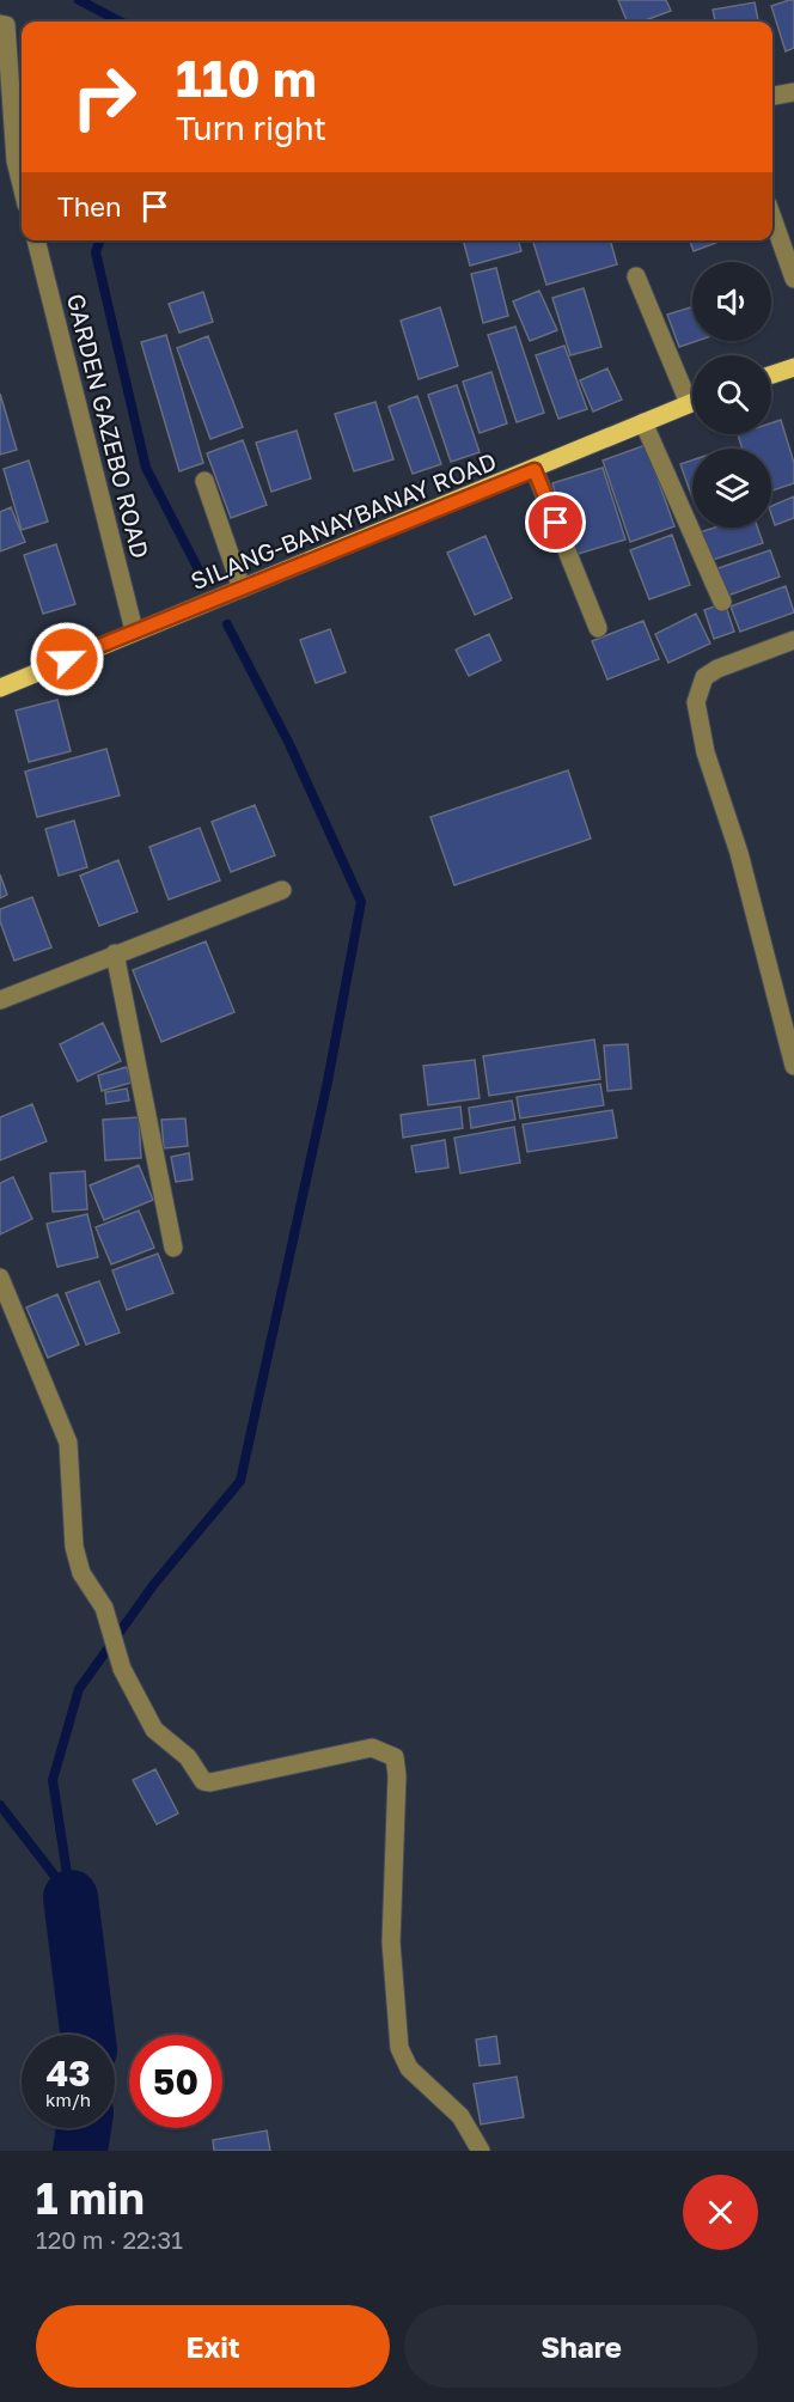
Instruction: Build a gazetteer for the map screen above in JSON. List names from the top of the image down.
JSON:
{
  "streets": {
    "main road": ["SILANG-BANAYBANAY ROAD"],
    "street": ["GARDEN GAZEBO ROAD"]
  },
  "crossings": [
    ["GARDEN GAZEBO ROAD", "SILANG-BANAYBANAY ROAD"]
  ],
  "page": {
    "turn": ["110 m", "Turn right"],
    "then": "Then",
    "speed": "43 km/h",
    "limit": "50",
    "heading": ["1 min", "120 m · 22:31"],
    "buttons": ["Exit", "Share"]
  }
}
